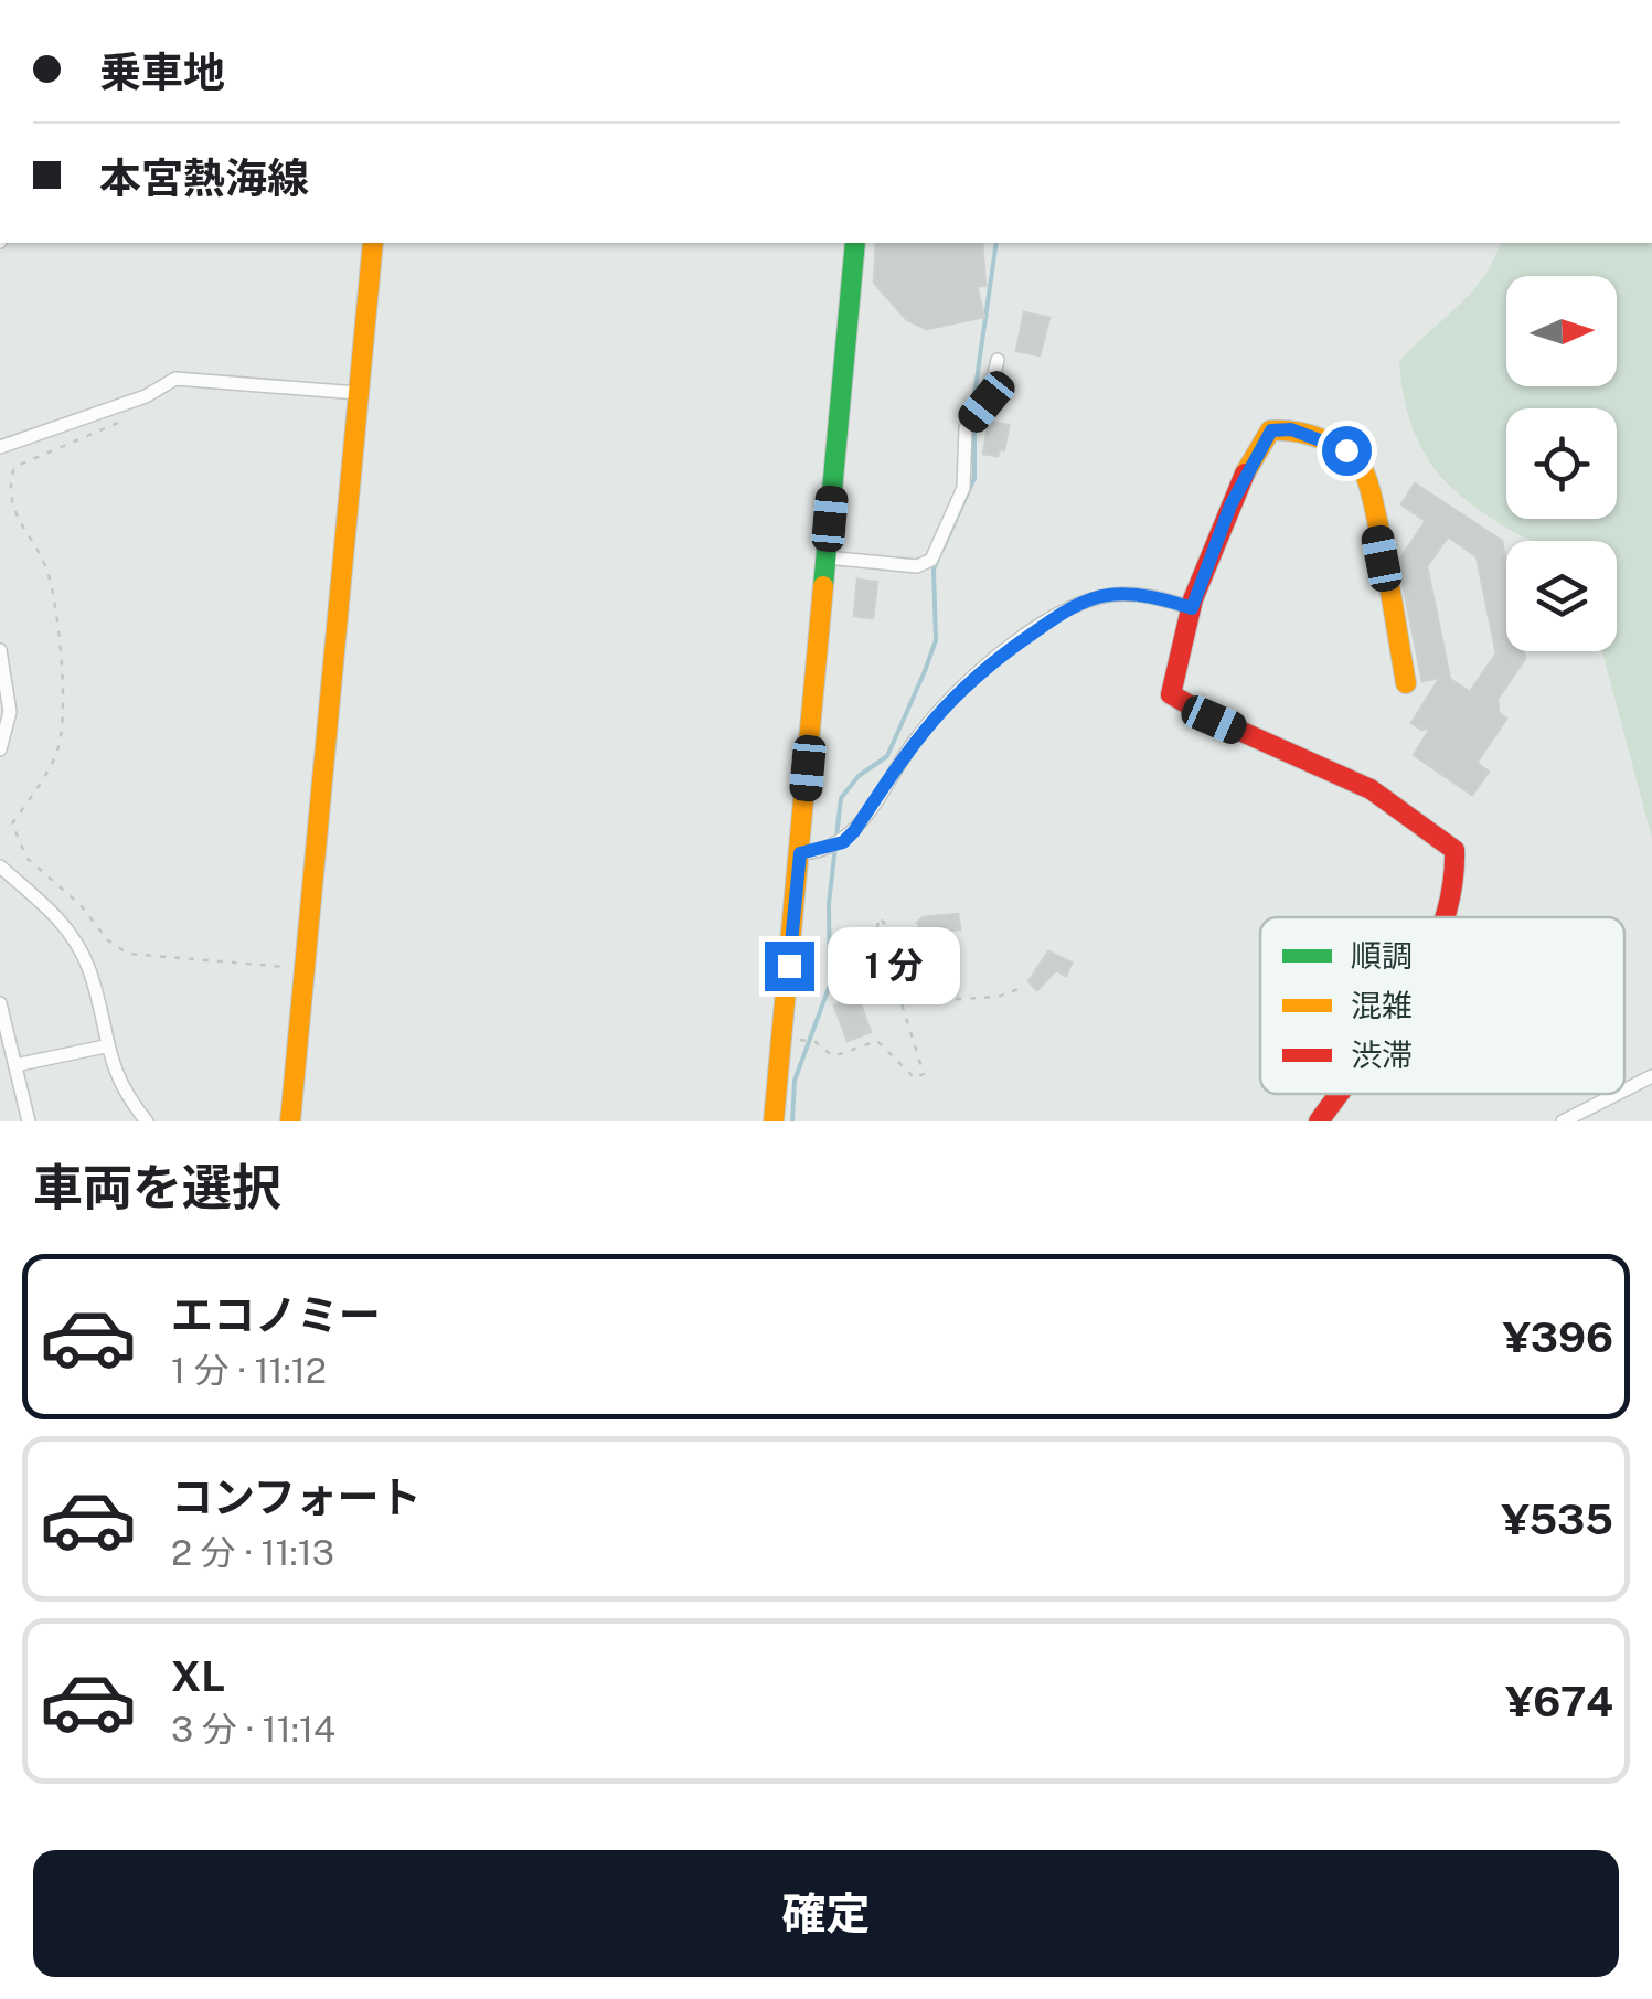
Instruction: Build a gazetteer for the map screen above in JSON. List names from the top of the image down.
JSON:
{
  "legend": ["順調", "混雑", "渋滞"],
  "north": "right",
  "page": {
    "banner": ["乗車地", "本宮熱海線"],
    "bubble": "1 分",
    "heading": "車両を選択",
    "list": [
      {
        "name": "エコノミー",
        "note": "1 分 · 11:12",
        "value": "¥396"
      },
      {
        "name": "コンフォート",
        "note": "2 分 · 11:13",
        "value": "¥535"
      },
      {
        "name": "XL",
        "note": "3 分 · 11:14",
        "value": "¥674"
      }
    ],
    "buttons": "確定"
  }
}
